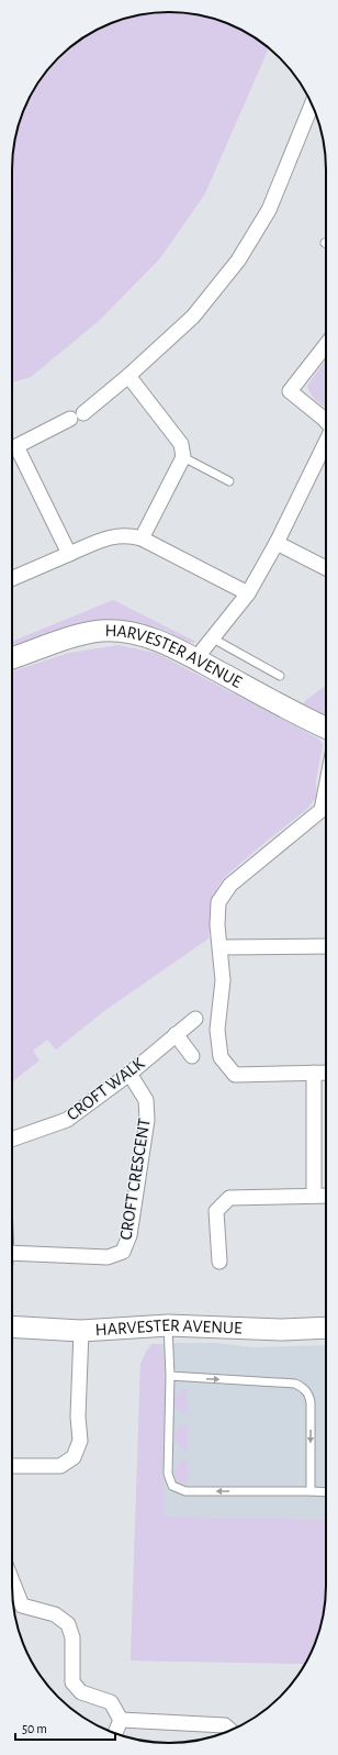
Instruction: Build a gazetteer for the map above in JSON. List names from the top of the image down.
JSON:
{
  "streets": {
    "street": ["HARVESTER AVENUE", "CROFT WALK", "CROFT CRESCENT"]
  },
  "crossings": [
    ["CROFT WALK", "CROFT CRESCENT"]
  ],
  "scale_bar": "50 m"
}
